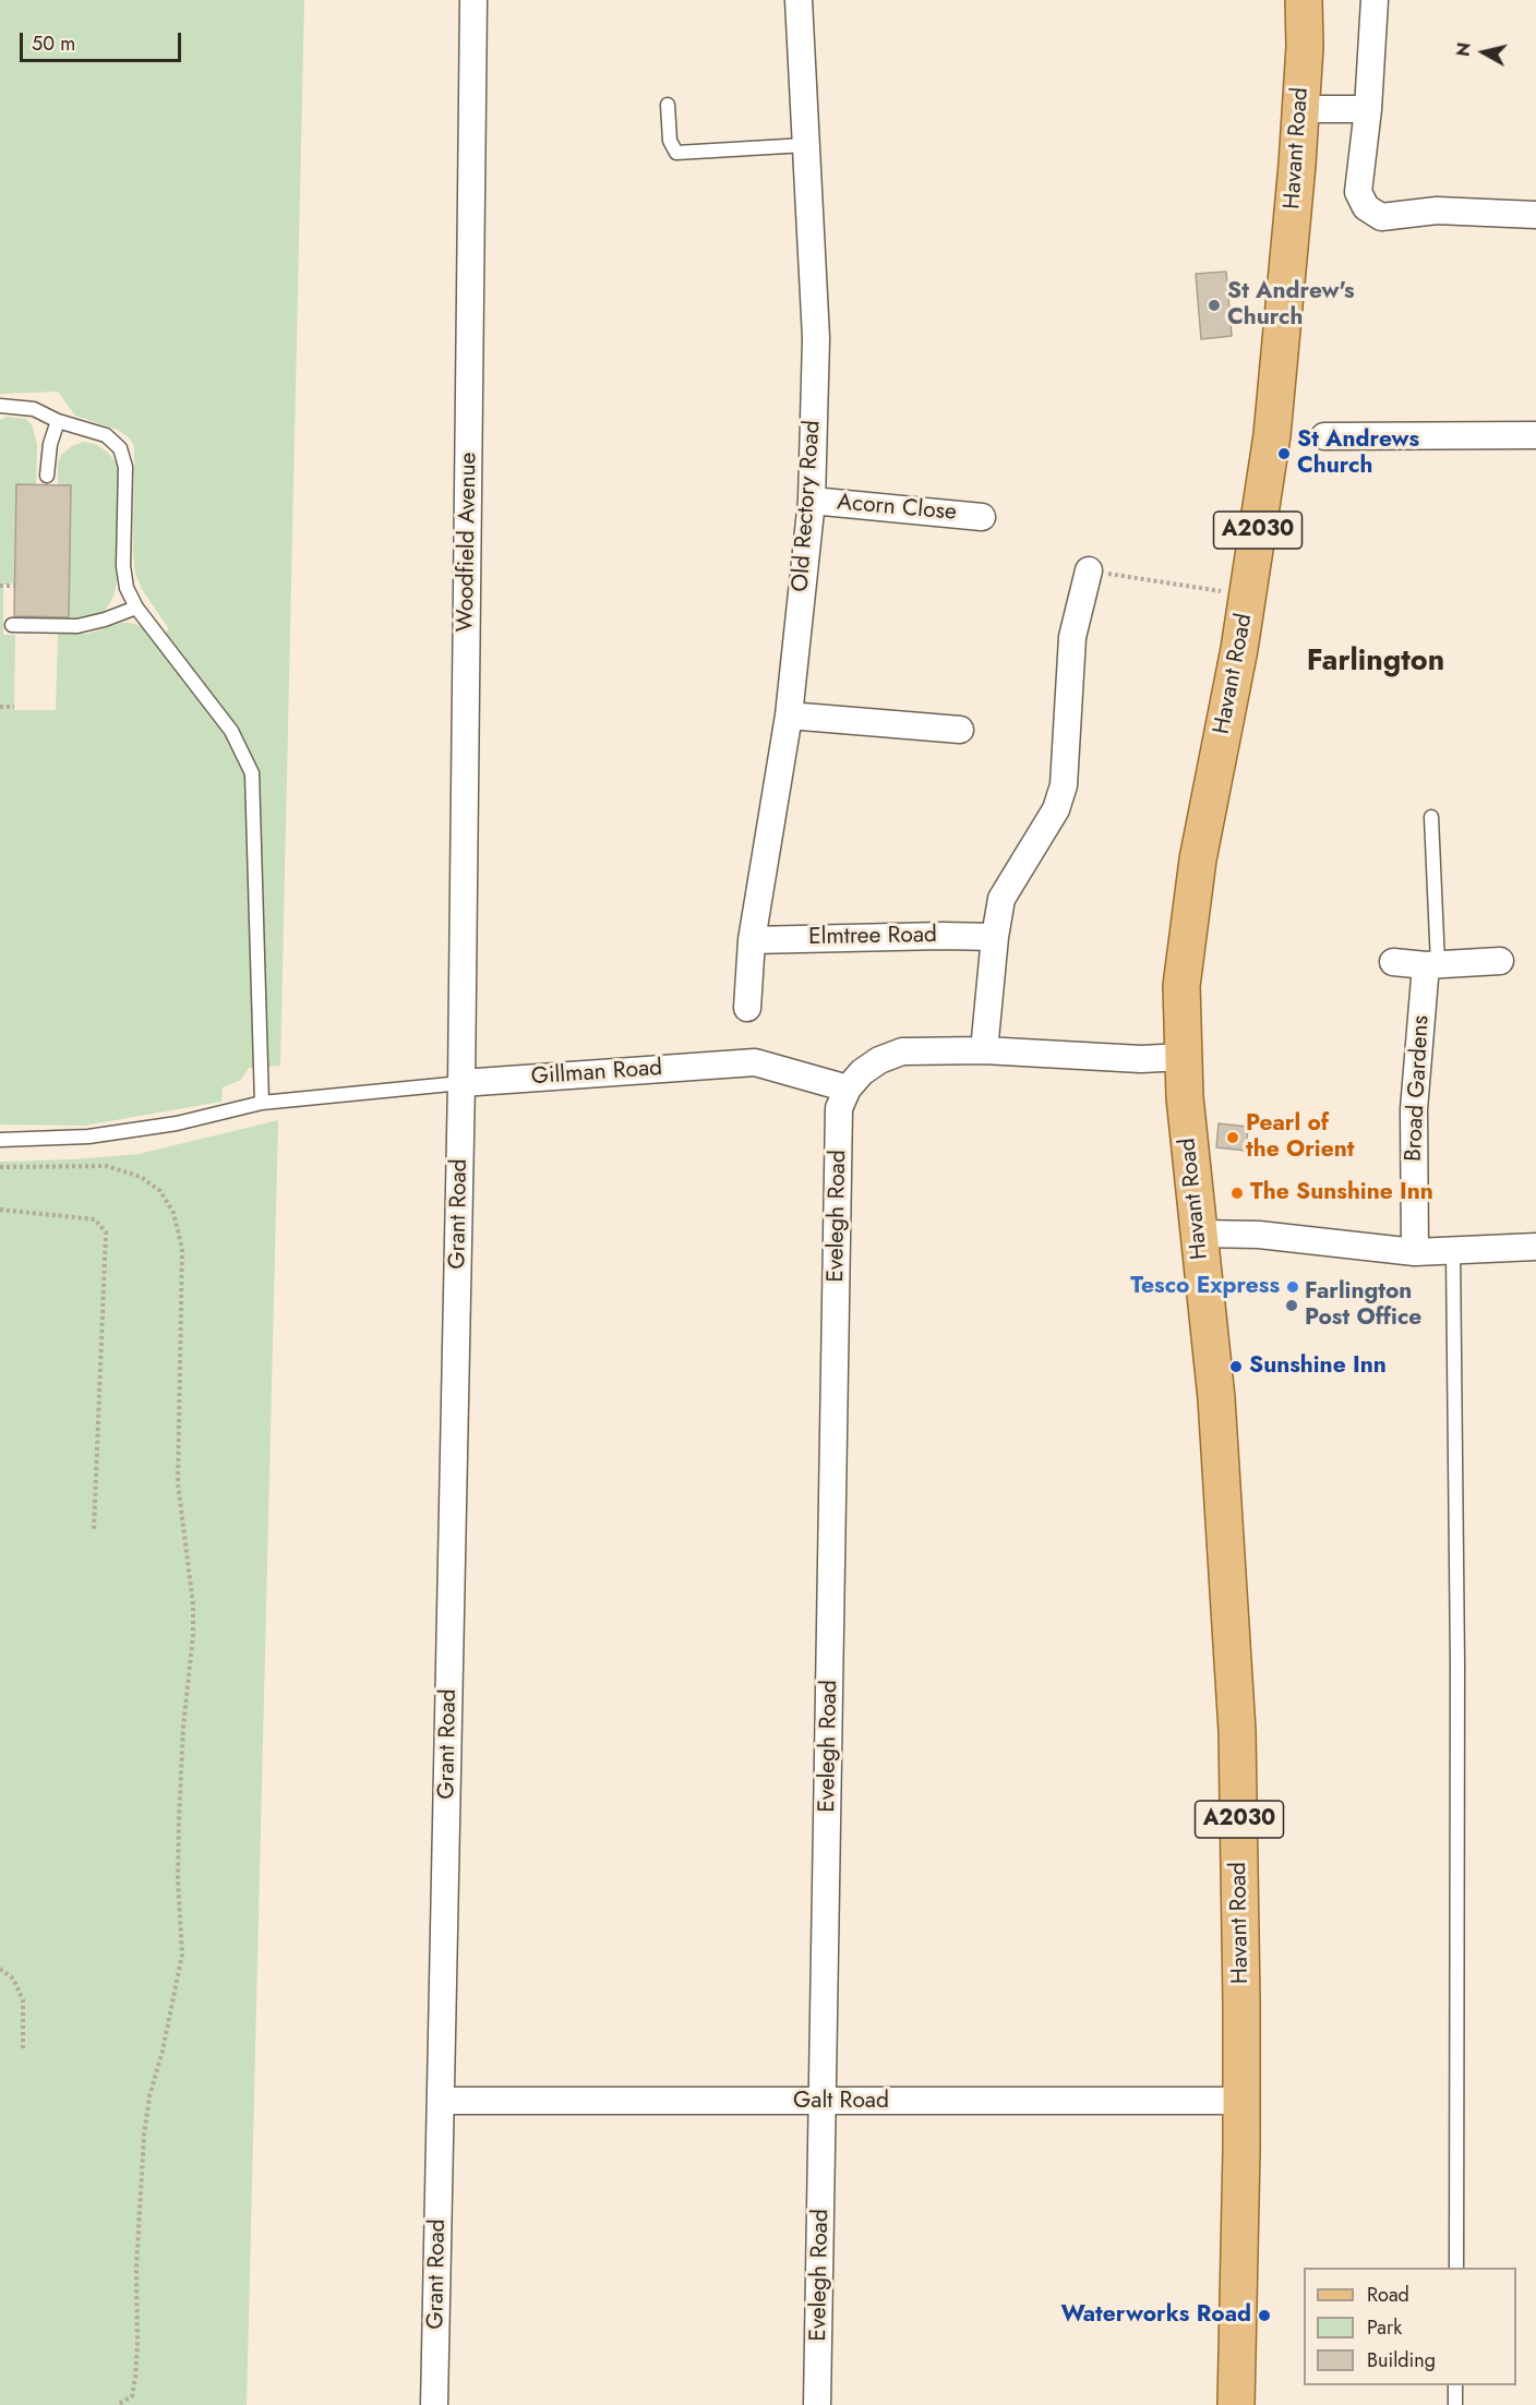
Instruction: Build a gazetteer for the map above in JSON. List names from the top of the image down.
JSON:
{
  "streets": {
    "main road": ["Havant Road", "A2030"],
    "street": [
      "Old Rectory Road",
      "Acorn Close",
      "Woodfield Avenue",
      "Elmtree Road",
      "Gillman Road",
      "Broad Gardens",
      "Grant Road",
      "Evelegh Road",
      "Galt Road"
    ]
  },
  "crossings": [
    ["Havant Road", "Galt Road"],
    ["Old Rectory Road", "Acorn Close"],
    ["Old Rectory Road", "Elmtree Road"],
    ["Woodfield Avenue", "Gillman Road"],
    ["Woodfield Avenue", "Grant Road"],
    ["Gillman Road", "Grant Road"],
    ["Gillman Road", "Evelegh Road"],
    ["Grant Road", "Galt Road"],
    ["Evelegh Road", "Galt Road"]
  ],
  "districts": ["Farlington"],
  "places": [
    "St Andrew's Church",
    "St Andrews Church",
    "Pearl of the Orient",
    "The Sunshine Inn",
    "Tesco Express",
    "Farlington Post Office",
    "Sunshine Inn",
    "Waterworks Road"
  ],
  "legend": ["Road", "Park", "Building"],
  "scale_bar": "50 m",
  "north": "left"
}
